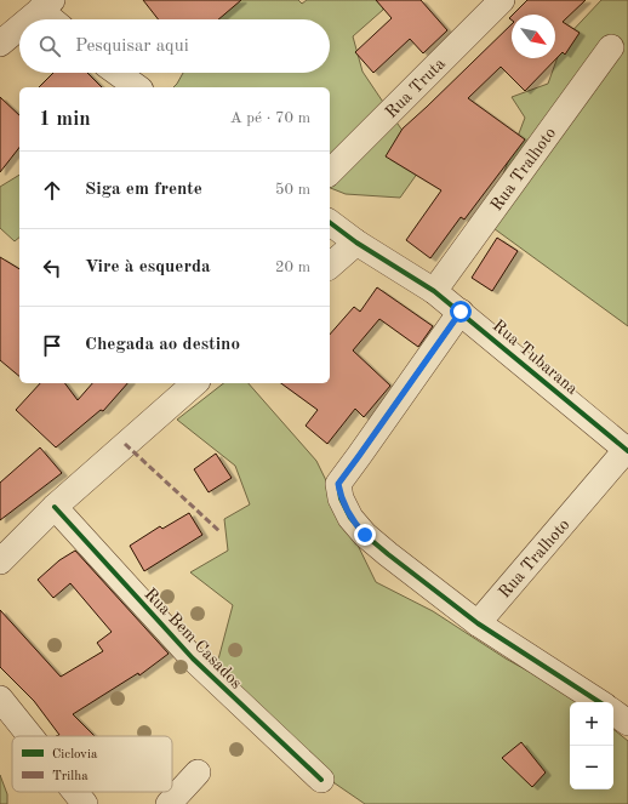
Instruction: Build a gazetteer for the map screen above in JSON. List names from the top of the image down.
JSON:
{
  "streets": {
    "street": [
      "Rua Truta",
      "Rua Tralhoto",
      "Rua Tubarana",
      "Rua Bem Casados"
    ]
  },
  "crossings": [
    ["Rua Tralhoto", "Rua Tubarana"]
  ],
  "legend": ["Ciclovia", "Trilha"],
  "north": "bottom right",
  "page": {
    "search": "Pesquisar aqui",
    "heading": ["1 min", "A pé · 70 m"],
    "list": [
      ["Siga em frente", "50 m"],
      ["Vire à esquerda", "20 m"],
      "Chegada ao destino"
    ],
    "map_buttons": ["+", "−"]
  }
}
